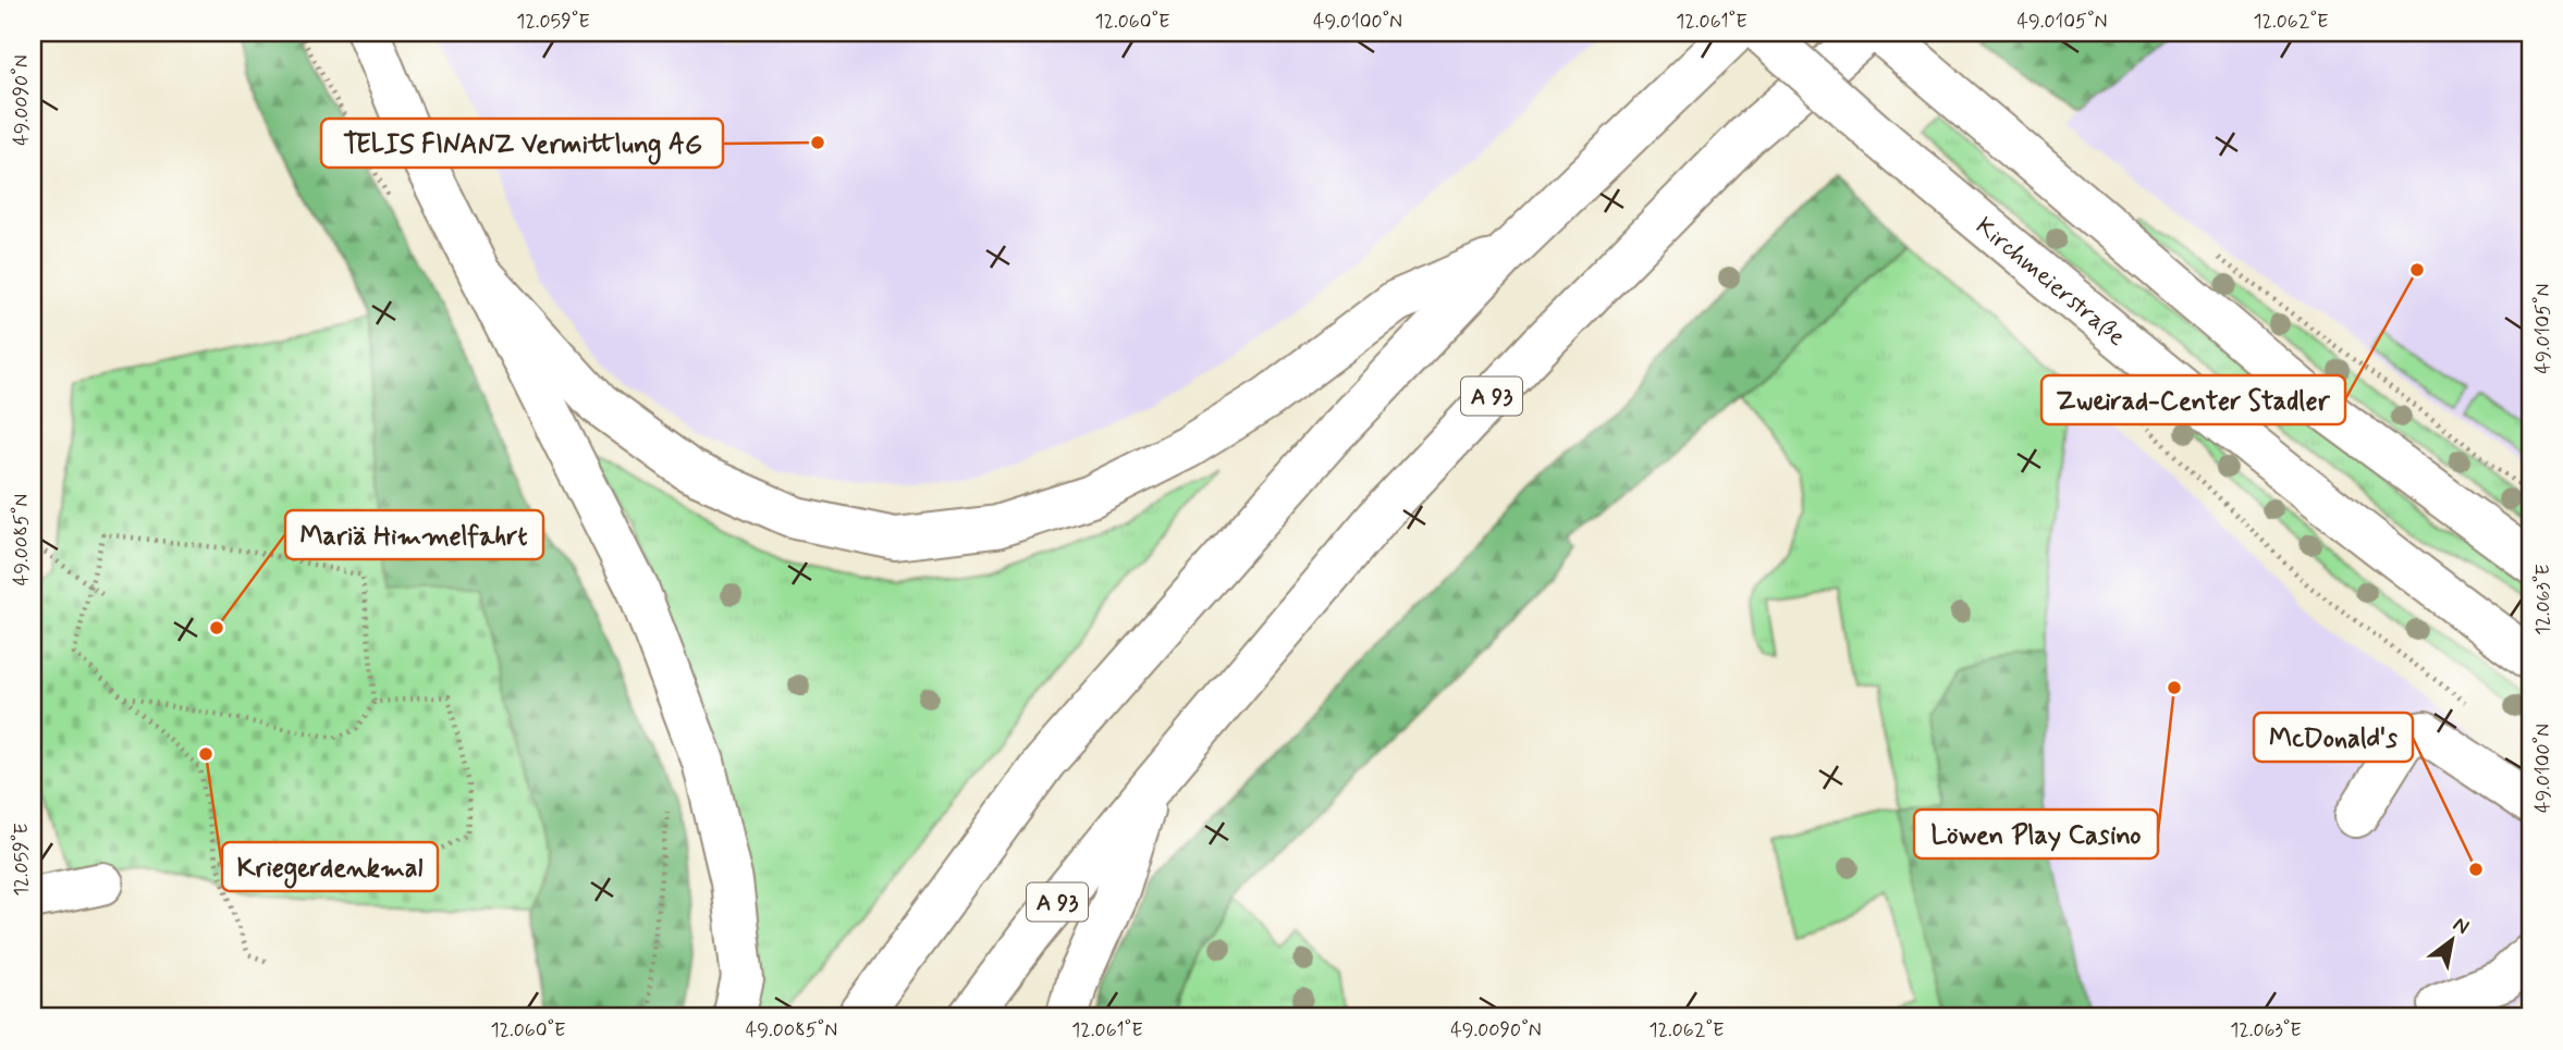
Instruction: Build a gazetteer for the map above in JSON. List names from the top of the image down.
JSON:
{
  "streets": {
    "main road": ["Kirchmeierstraße", "A 93"]
  },
  "places": [
    "TELIS FINANZ Vermittlung AG",
    "Zweirad-Center Stadler",
    "Mariä Himmelfahrt",
    "Löwen Play Casino",
    "Kriegerdenkmal",
    "McDonald's"
  ],
  "north": "top right",
  "coordinates": [
    "12.059°E",
    "12.060°E",
    "49.0100°N",
    "12.061°E",
    "49.0105°N",
    "12.062°E",
    "49.0090°N",
    "49.0085°N",
    "12.063°E"
  ]
}
